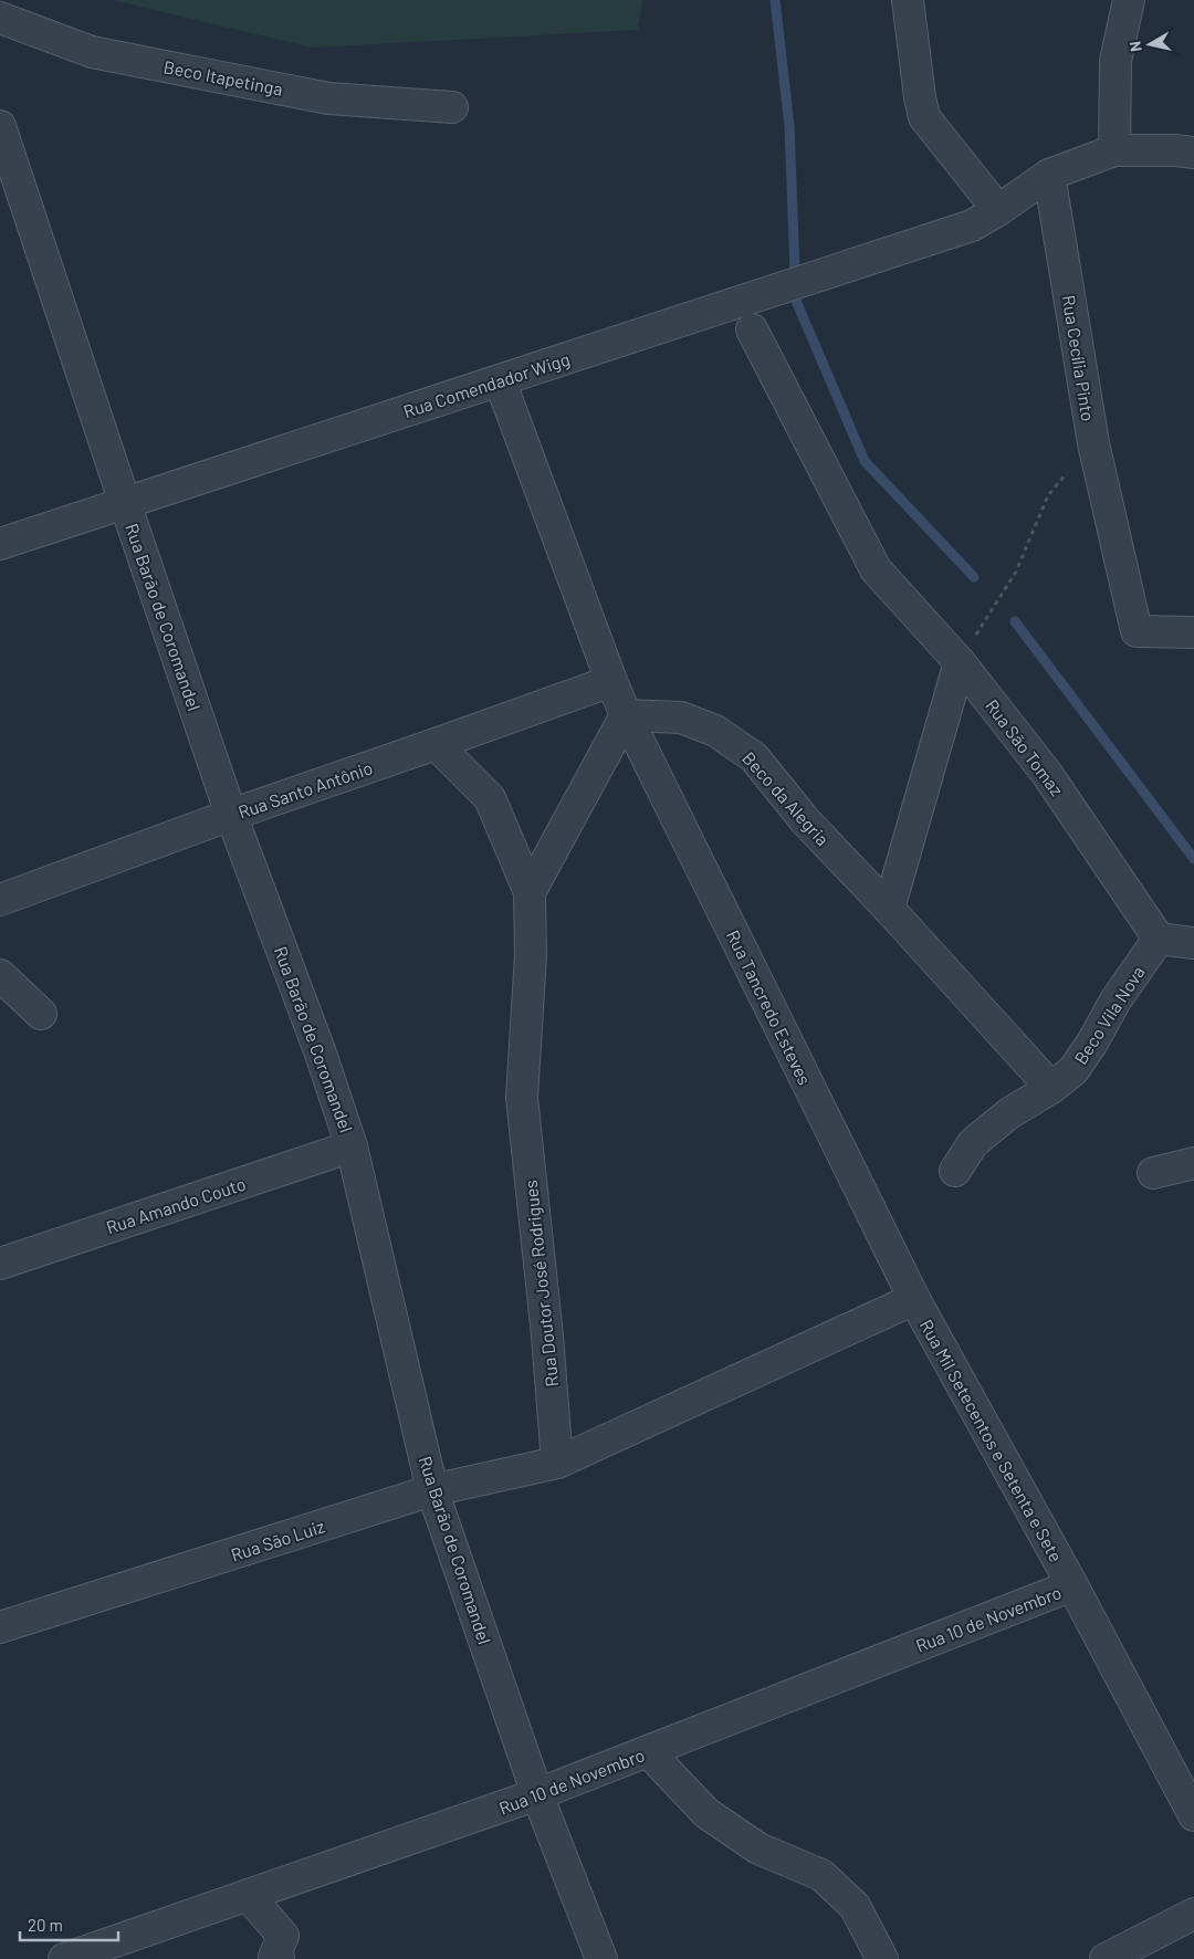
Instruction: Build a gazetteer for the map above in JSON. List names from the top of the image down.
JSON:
{
  "streets": {
    "street": [
      "Beco Itapetinga",
      "Rua Cecília Pinto",
      "Rua Comendador Wigg",
      "Rua Barão de Coromandel",
      "Rua São Tomaz",
      "Rua Santo Antônio",
      "Beco da Alegria",
      "Rua Tancredo Esteves",
      "Beco Vila Nova",
      "Rua Amando Couto",
      "Rua Doutor José Rodrigues",
      "Rua Mil Setecentos e Setenta e Sete",
      "Rua São Luiz",
      "Rua 10 de Novembro"
    ]
  },
  "crossings": [
    ["Rua Cecília Pinto", "Rua Comendador Wigg"],
    ["Rua Comendador Wigg", "Rua Barão de Coromandel"],
    ["Rua Comendador Wigg", "Rua Tancredo Esteves"],
    ["Rua Barão de Coromandel", "Rua Santo Antônio"],
    ["Rua Barão de Coromandel", "Rua Amando Couto"],
    ["Rua Barão de Coromandel", "Rua São Luiz"],
    ["Rua Barão de Coromandel", "Rua 10 de Novembro"],
    ["Rua São Tomaz", "Beco Vila Nova"],
    ["Rua Santo Antônio", "Rua Tancredo Esteves"],
    ["Rua Santo Antônio", "Rua Doutor José Rodrigues"],
    ["Beco da Alegria", "Rua Tancredo Esteves"],
    ["Beco da Alegria", "Beco Vila Nova"],
    ["Rua Tancredo Esteves", "Rua Mil Setecentos e Setenta e Sete"],
    ["Rua Doutor José Rodrigues", "Rua São Luiz"],
    ["Rua Mil Setecentos e Setenta e Sete", "Rua 10 de Novembro"]
  ],
  "scale_bar": "20 m",
  "north": "left"
}
